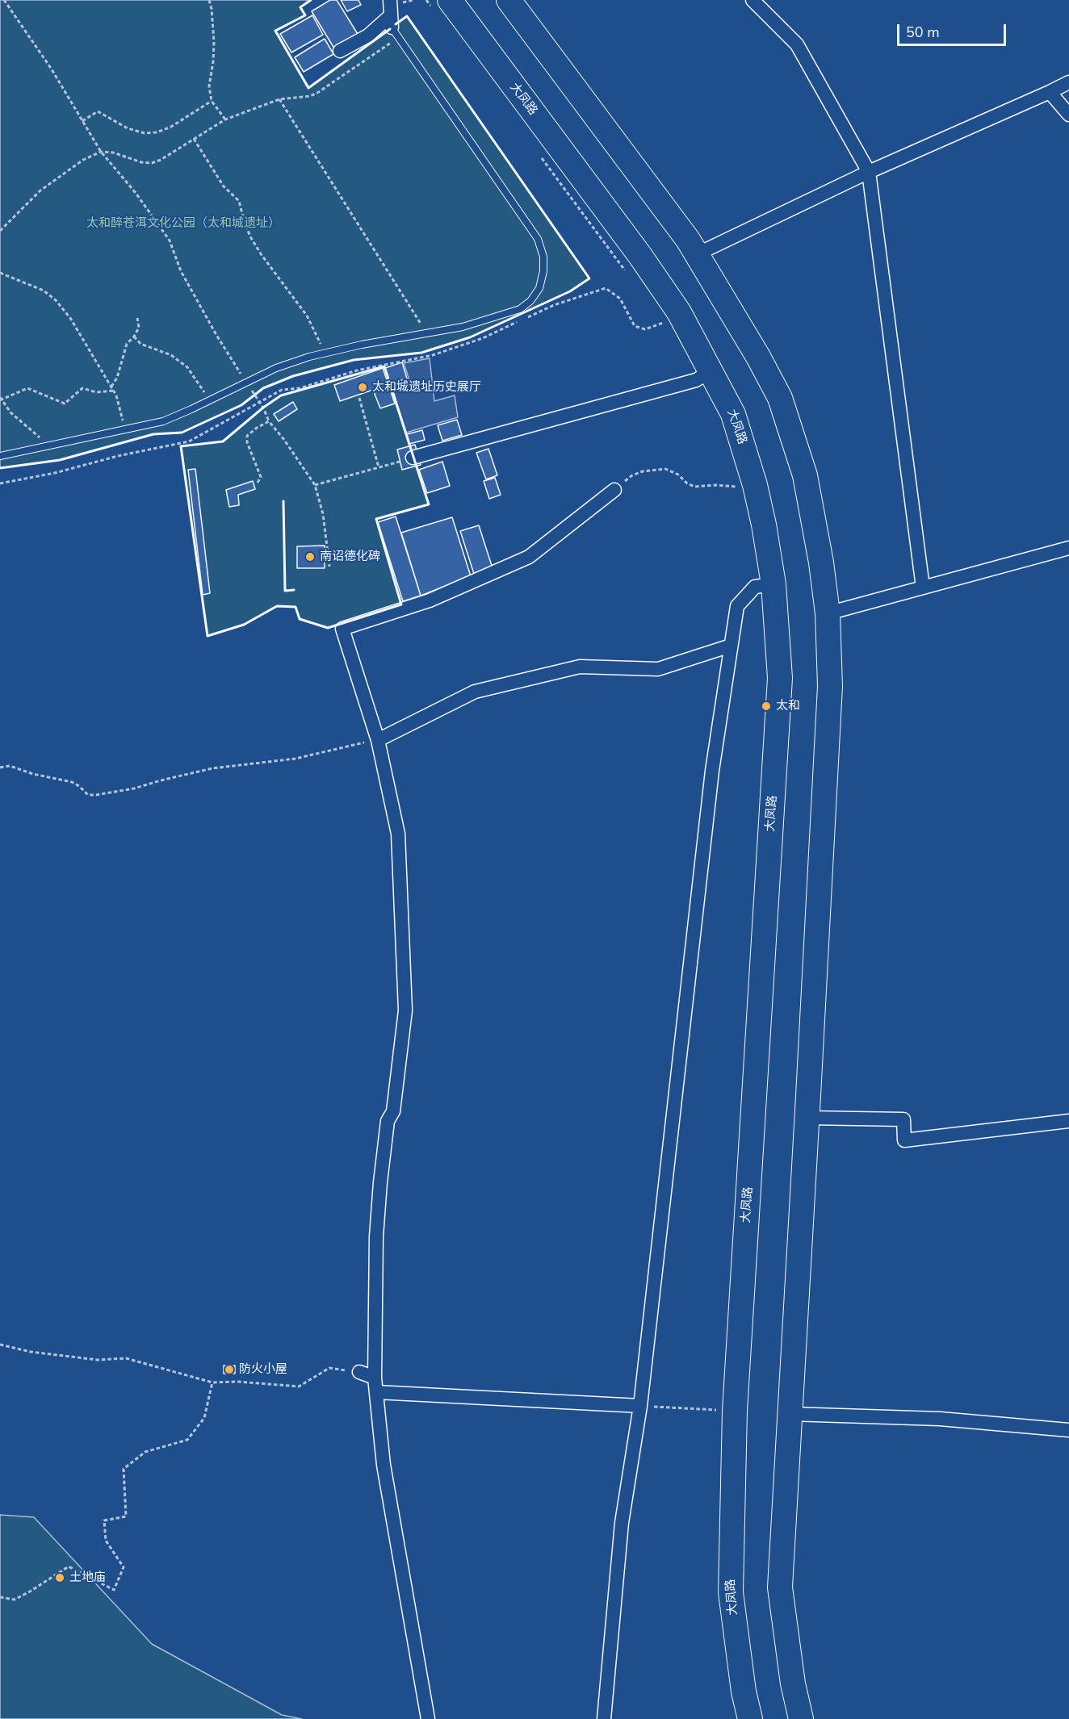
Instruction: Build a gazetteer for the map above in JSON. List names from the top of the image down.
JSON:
{
  "streets": {
    "highway": ["大凤路"]
  },
  "parks": ["太和醉苍洱文化公园（太和城遗址）"],
  "places": [
    "太和城遗址历史展厅",
    "南诏德化碑",
    "太和",
    "防火小屋",
    "土地庙"
  ],
  "scale_bar": "50 m"
}
